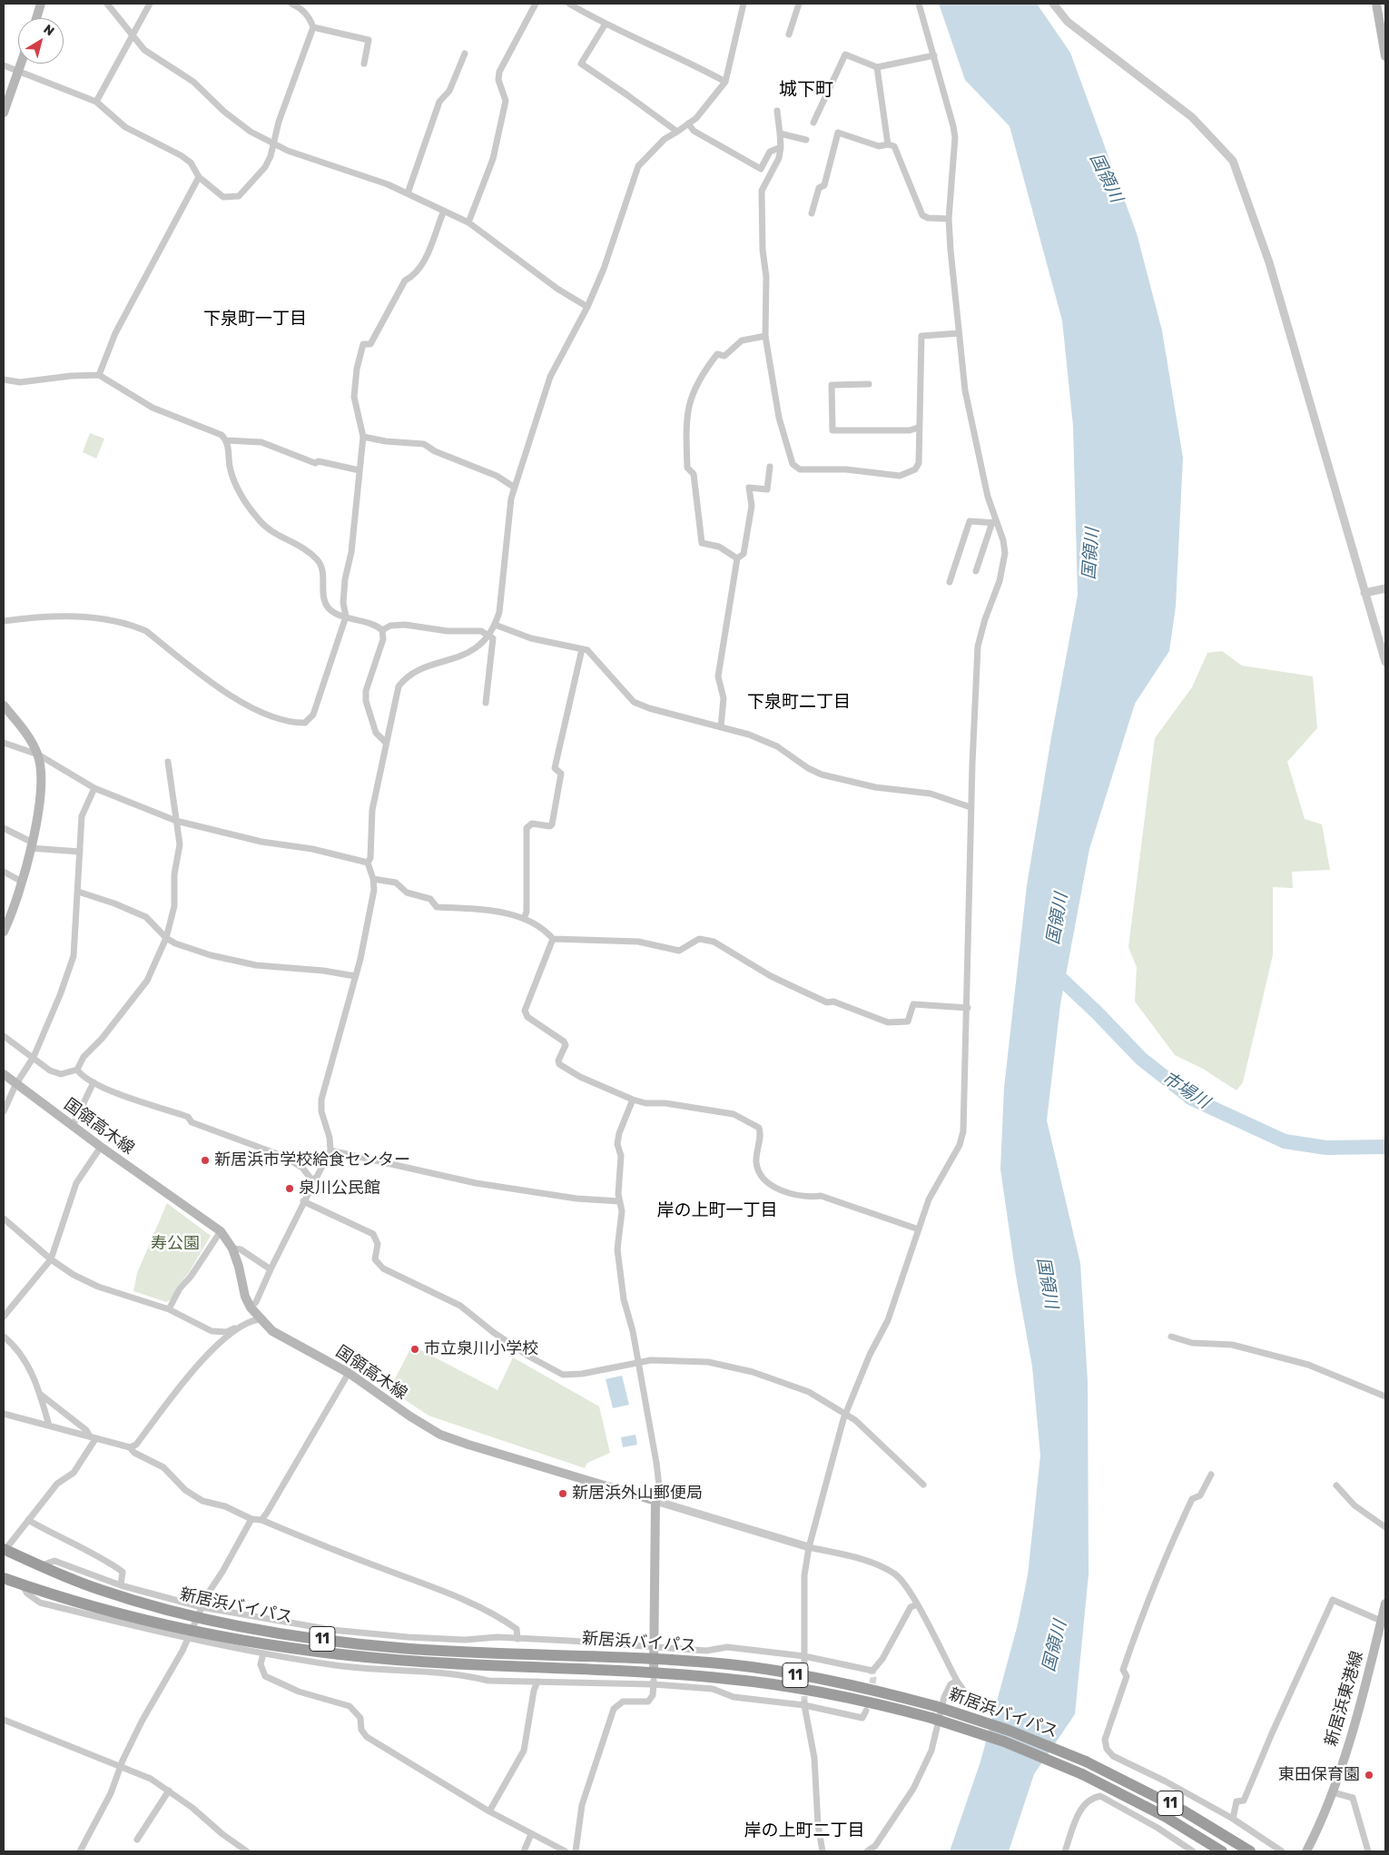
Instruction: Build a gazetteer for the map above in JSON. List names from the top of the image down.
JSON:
{
  "streets": {
    "highway": ["新居浜バイパス", "11"],
    "main road": ["国領高木線", "新居浜東港線"]
  },
  "districts": [
    "城下町",
    "下泉町一丁目",
    "下泉町二丁目",
    "岸の上町一丁目",
    "岸の上町二丁目"
  ],
  "water": ["国領川", "市場川"],
  "parks": ["寿公園"],
  "places": [
    "新居浜市学校給食センター",
    "泉川公民館",
    "市立泉川小学校",
    "新居浜外山郵便局",
    "東田保育園"
  ],
  "north": "top right"
}
